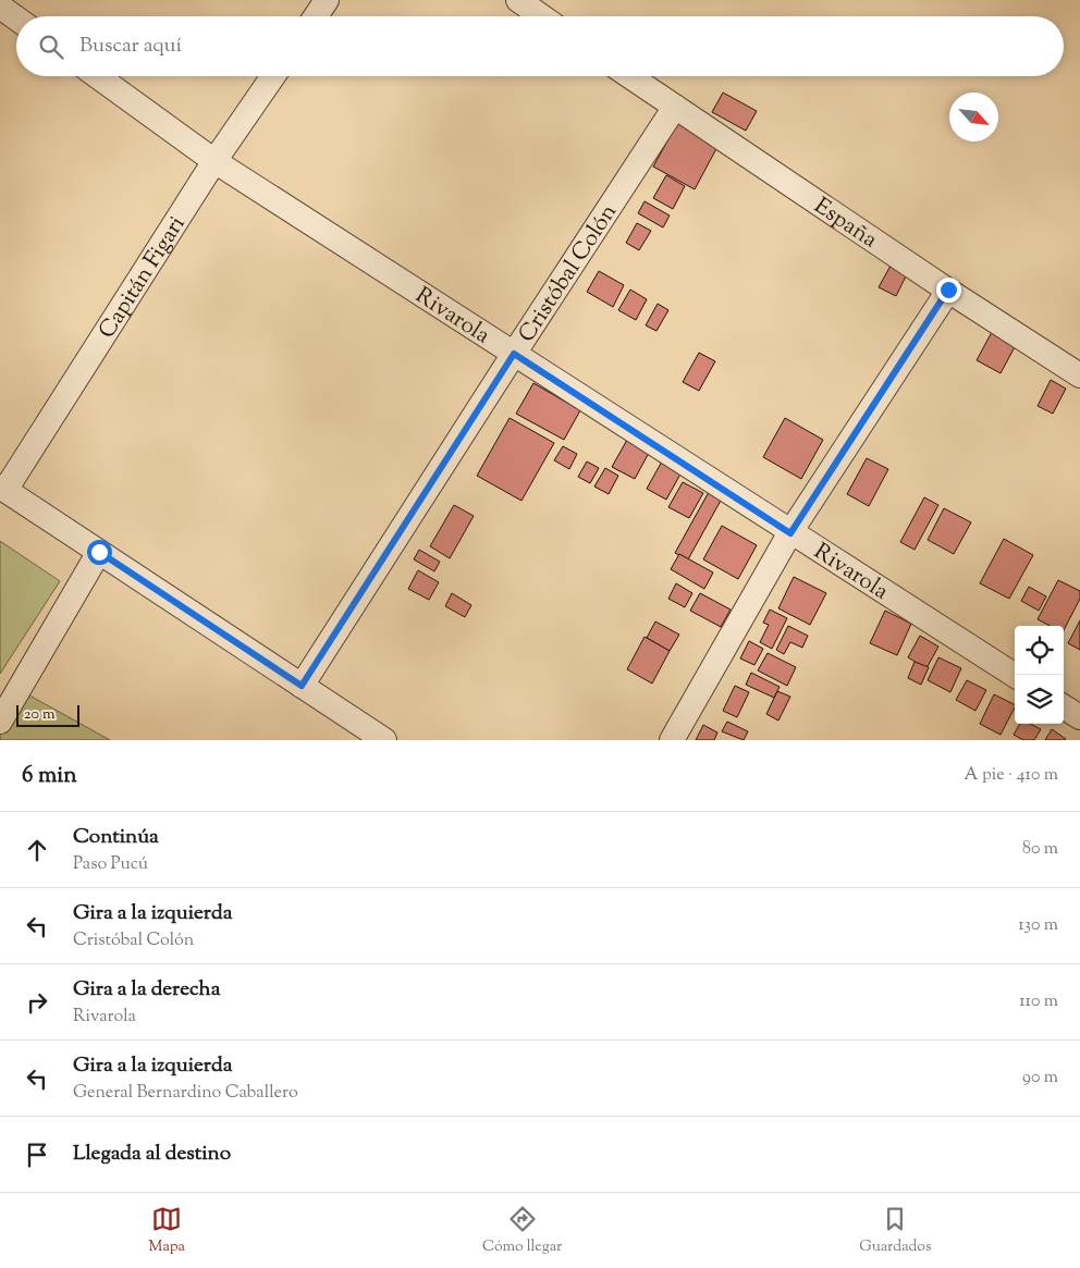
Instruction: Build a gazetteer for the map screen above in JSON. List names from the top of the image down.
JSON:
{
  "streets": {
    "street": [
      "España",
      "Cristóbal Colón",
      "Capitán Figari",
      "Rivarola"
    ]
  },
  "crossings": [
    ["España", "Cristóbal Colón"],
    ["Cristóbal Colón", "Rivarola"],
    ["Capitán Figari", "Rivarola"]
  ],
  "scale_bar": "20 m",
  "north": "bottom right",
  "page": {
    "search": "Buscar aquí",
    "scale": "20 m",
    "heading": ["6 min", "A pie · 410 m"],
    "list": [
      ["Continúa", "Paso Pucú", "80 m"],
      ["Gira a la izquierda", "Cristóbal Colón", "130 m"],
      ["Gira a la derecha", "Rivarola", "110 m"],
      ["Gira a la izquierda", "General Bernardino Caballero", "90 m"],
      "Llegada al destino"
    ],
    "nav": ["Mapa", "Cómo llegar", "Guardados"]
  }
}
